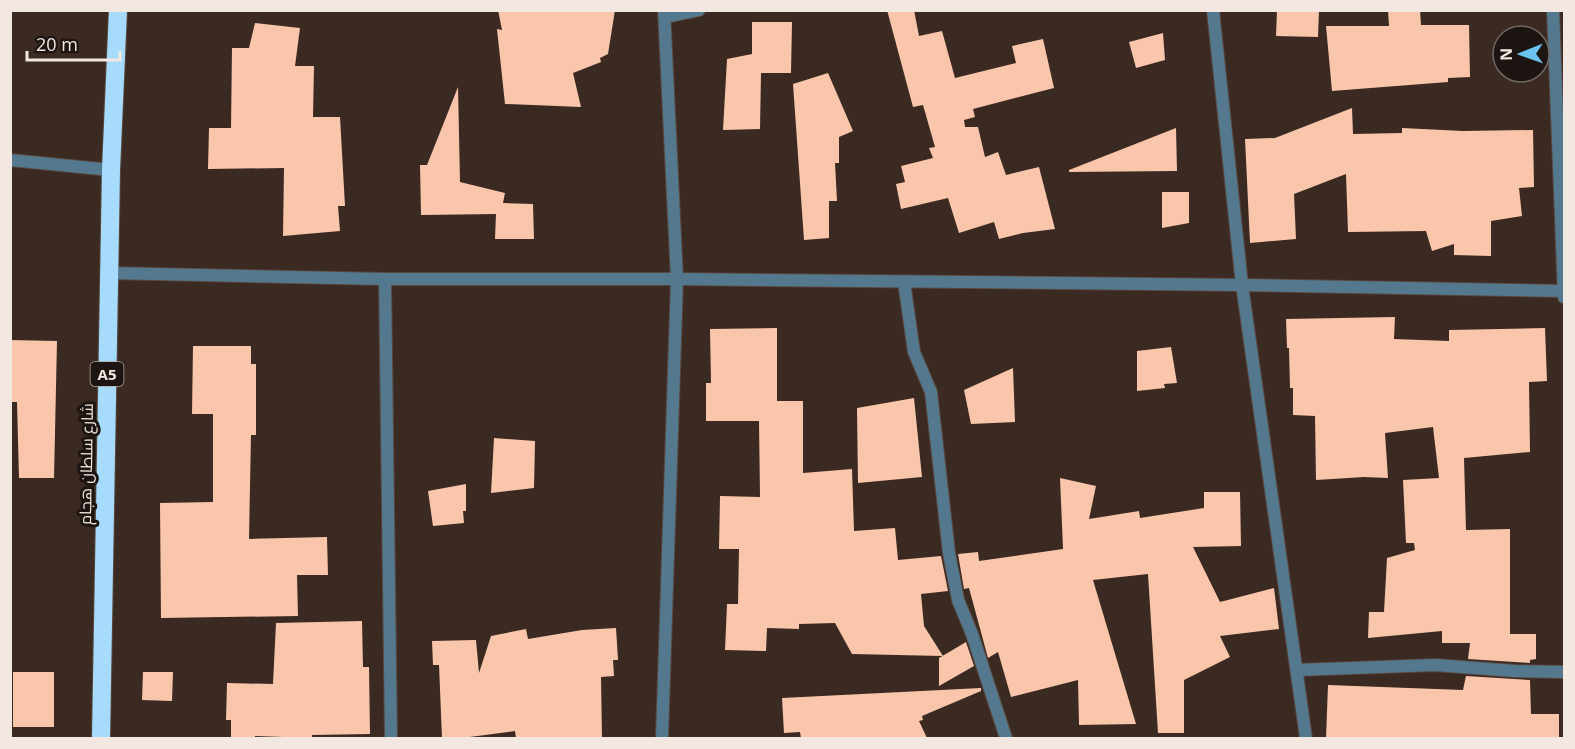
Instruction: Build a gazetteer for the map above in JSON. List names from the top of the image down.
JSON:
{
  "streets": {
    "highway": ["A5", "شارع سلطان هجام"]
  },
  "scale_bar": "20 m",
  "north": "left"
}
